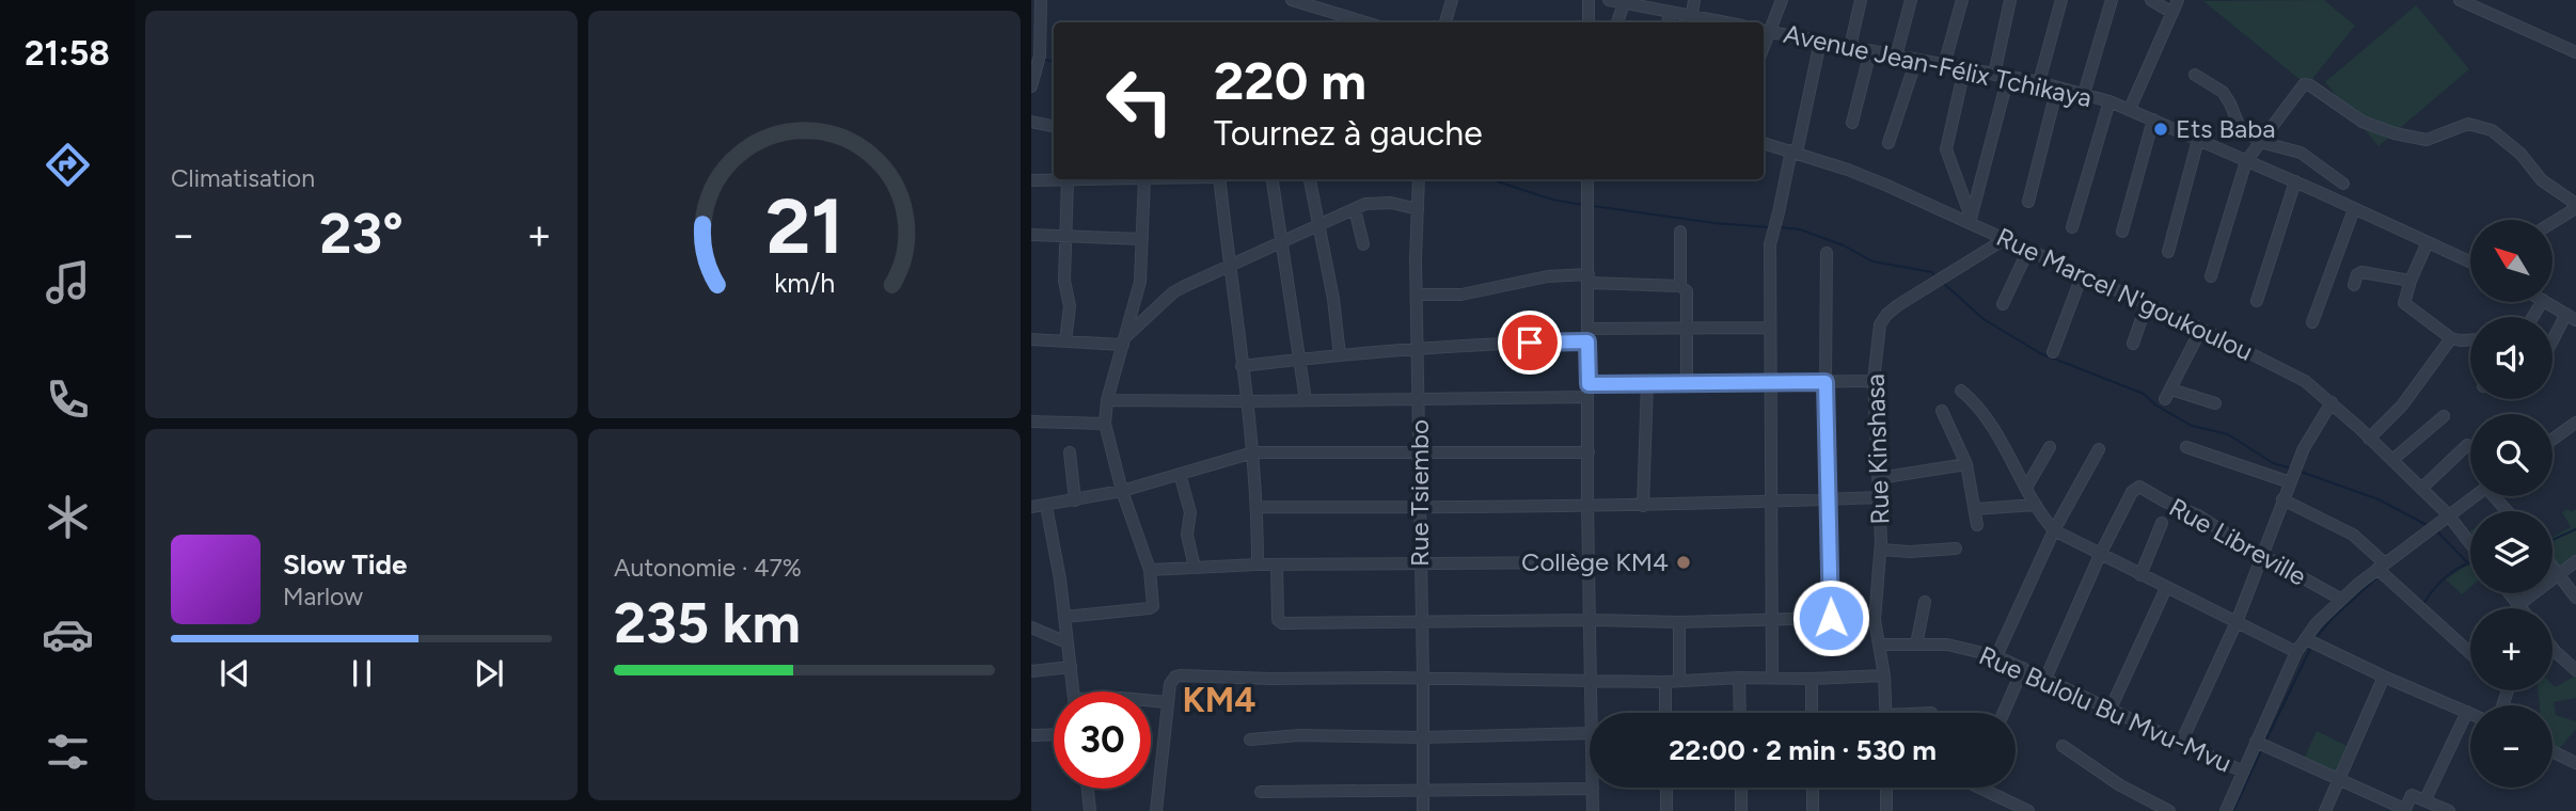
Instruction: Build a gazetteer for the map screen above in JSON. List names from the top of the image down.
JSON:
{
  "streets": {
    "street": [
      "Avenue Jean-Félix Tchikaya",
      "Rue Marcel N'goukoulou",
      "Rue Kinshasa",
      "Rue Tsiembo",
      "Rue Libreville",
      "Rue Bulolu Bu Mvu-Mvu"
    ]
  },
  "crossings": [
    ["Rue Marcel N'goukoulou", "Rue Kinshasa"],
    ["Rue Kinshasa", "Rue Bulolu Bu Mvu-Mvu"]
  ],
  "districts": ["KM4"],
  "places": ["Ets Baba", "Collège KM4"],
  "north": "top left",
  "page": {
    "tabs": "21:58",
    "tile": [
      "Climatisation",
      ["Autonomie · 47%", "235 km"]
    ],
    "turn": ["220 m", "Tournez à gauche"],
    "heat": ["−", "23°", "+"],
    "map_buttons": ["+", "−"],
    "song": ["Slow Tide", "Marlow"],
    "limit": "30",
    "trip": "22:00 · 2 min · 530 m",
    "gauge": ["21", "km/h"]
  }
}
